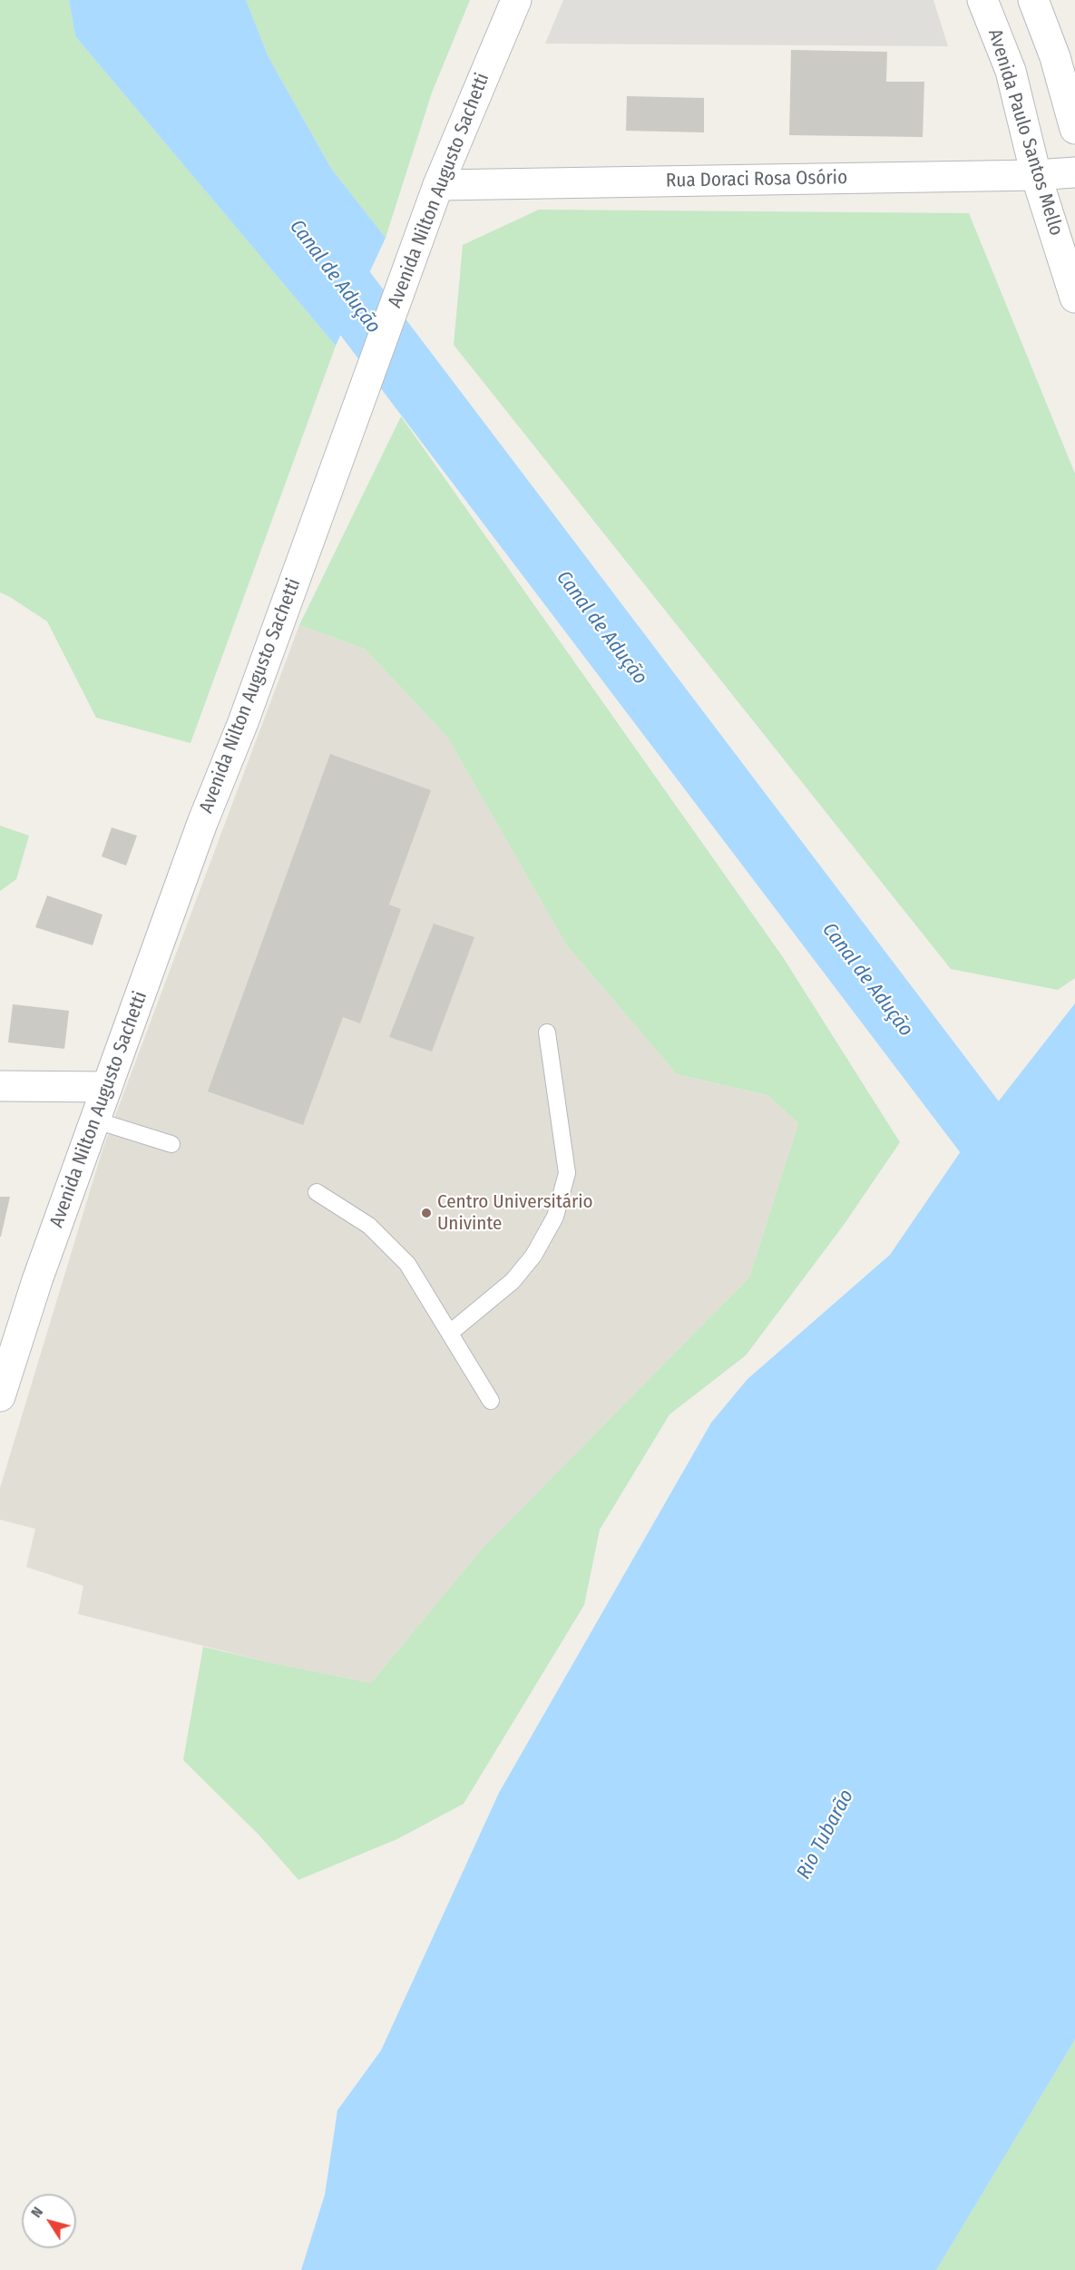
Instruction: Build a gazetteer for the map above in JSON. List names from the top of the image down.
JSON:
{
  "streets": {
    "main road": ["Avenida Paulo Santos Mello", "Rua Doraci Rosa Osório", "Avenida Nilton Augusto Sachetti"]
  },
  "crossings": [
    ["Avenida Paulo Santos Mello", "Rua Doraci Rosa Osório"],
    ["Rua Doraci Rosa Osório", "Avenida Nilton Augusto Sachetti"]
  ],
  "water": ["Canal de Adução", "Rio Tubarão"],
  "places": ["Centro Universitário Univinte"],
  "north": "top left"
}
